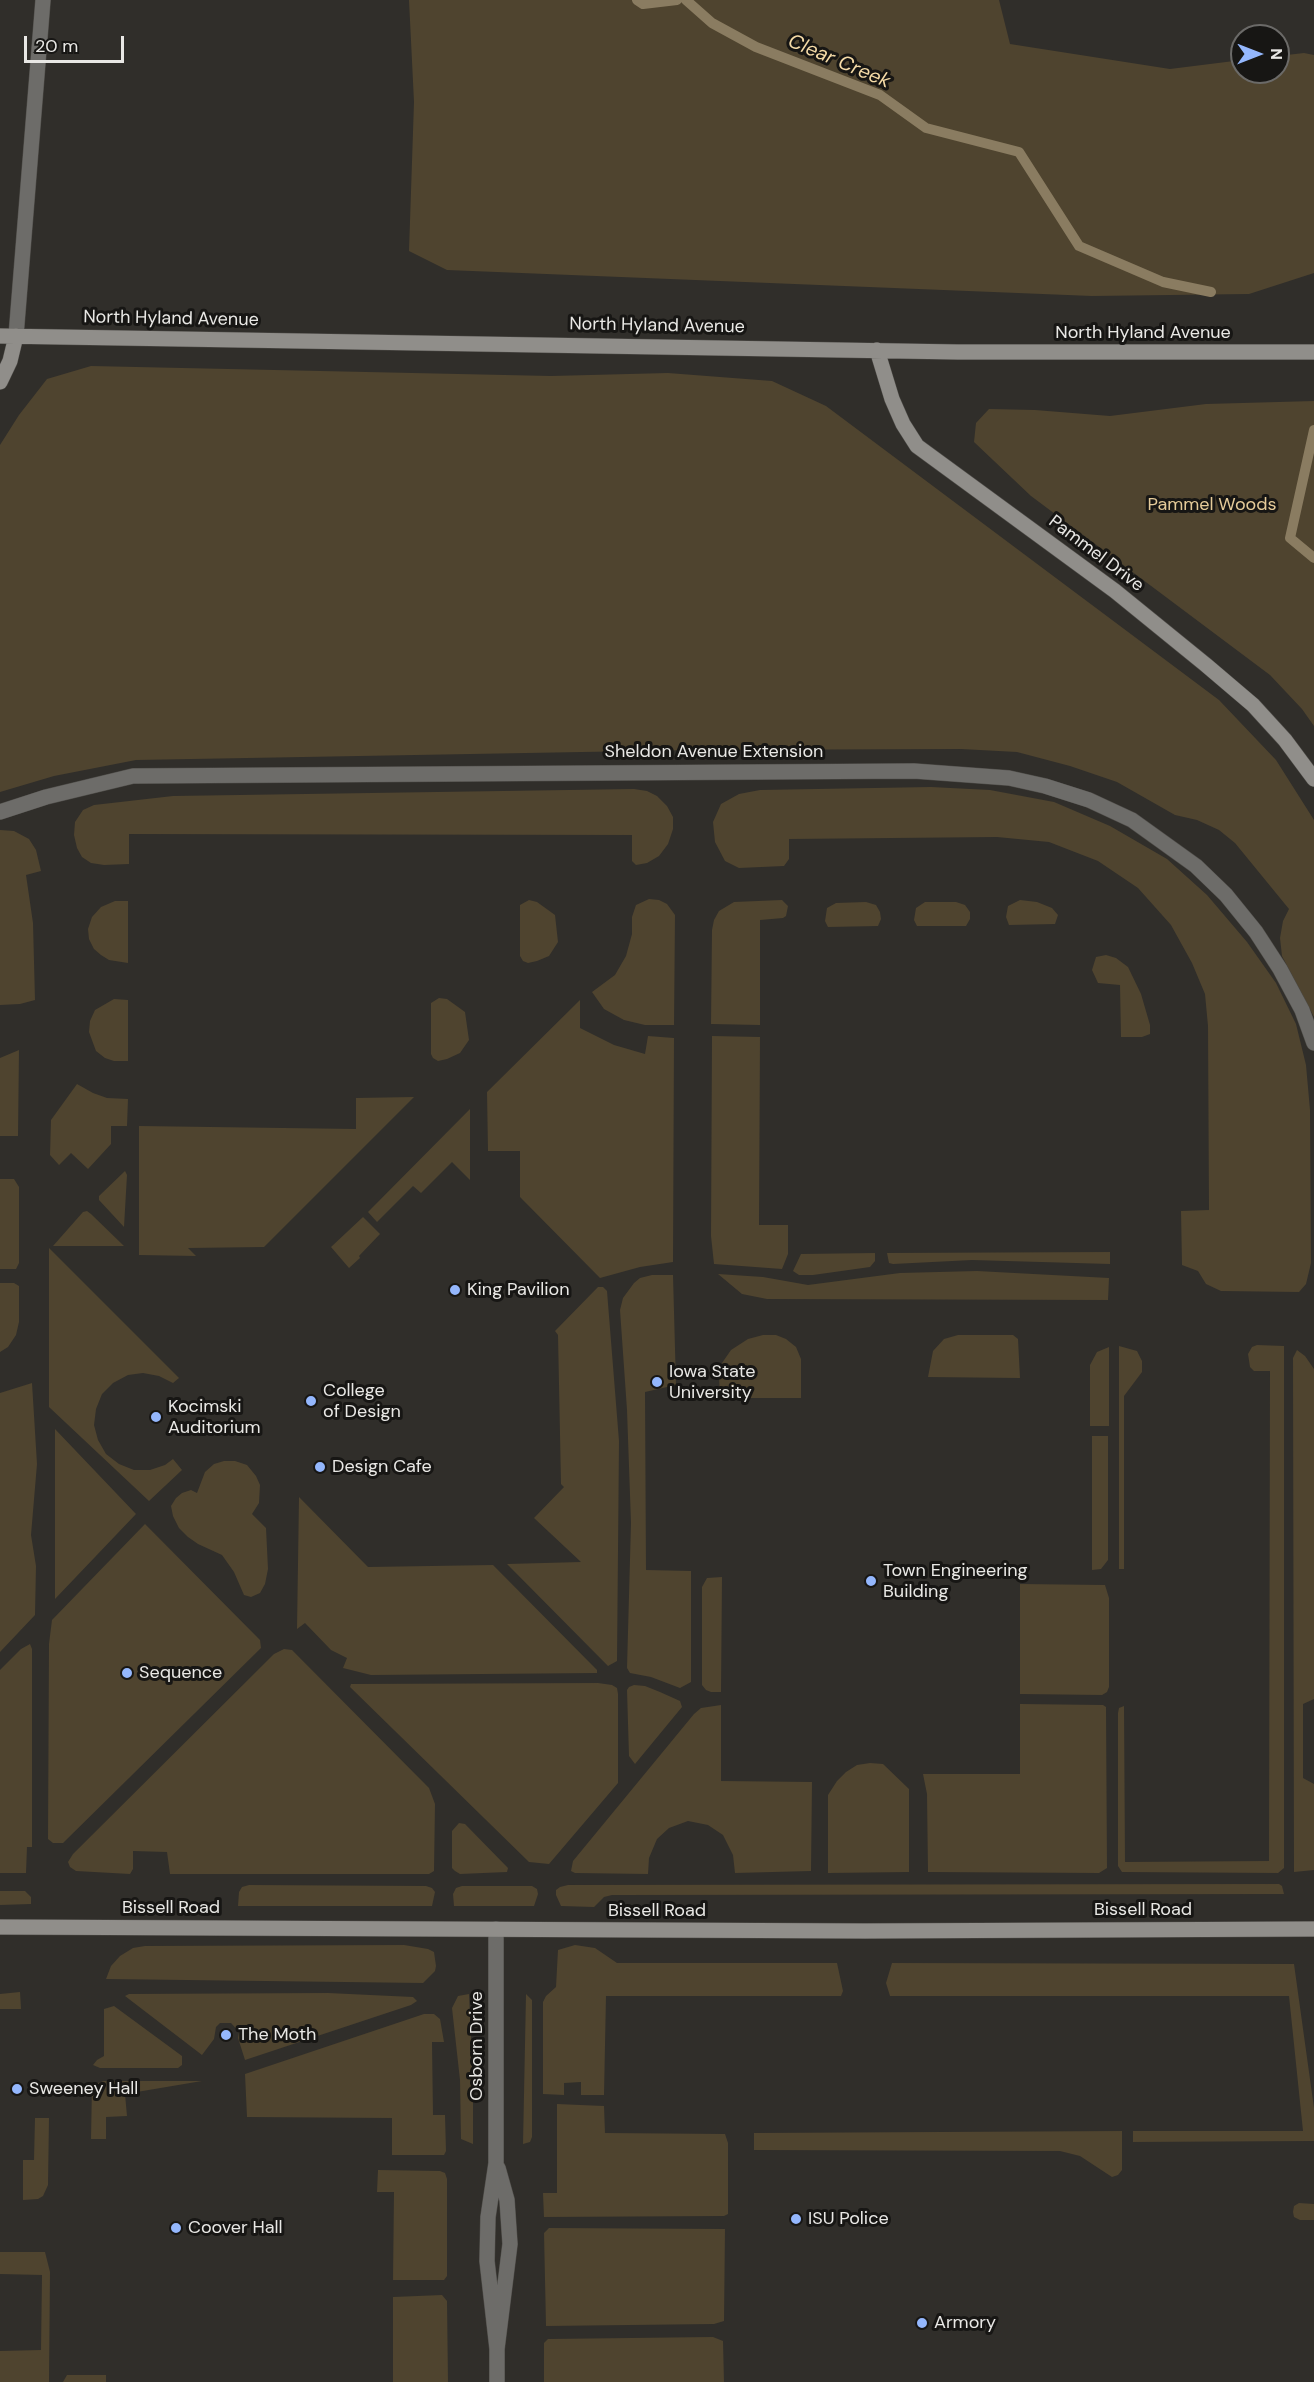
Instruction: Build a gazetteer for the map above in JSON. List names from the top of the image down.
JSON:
{
  "streets": {
    "street": [
      "North Hyland Avenue",
      "Pammel Drive",
      "Sheldon Avenue Extension",
      "Bissell Road",
      "Osborn Drive"
    ]
  },
  "crossings": [
    ["North Hyland Avenue", "Pammel Drive"],
    ["Bissell Road", "Osborn Drive"]
  ],
  "water": ["Clear Creek"],
  "parks": ["Pammel Woods"],
  "places": [
    "King Pavilion",
    "Iowa State University",
    "College of Design",
    "Kocimski Auditorium",
    "Design Cafe",
    "Town Engineering Building",
    "Sequence",
    "The Moth",
    "Sweeney Hall",
    "ISU Police",
    "Coover Hall",
    "Armory"
  ],
  "scale_bar": "20 m",
  "north": "right"
}
